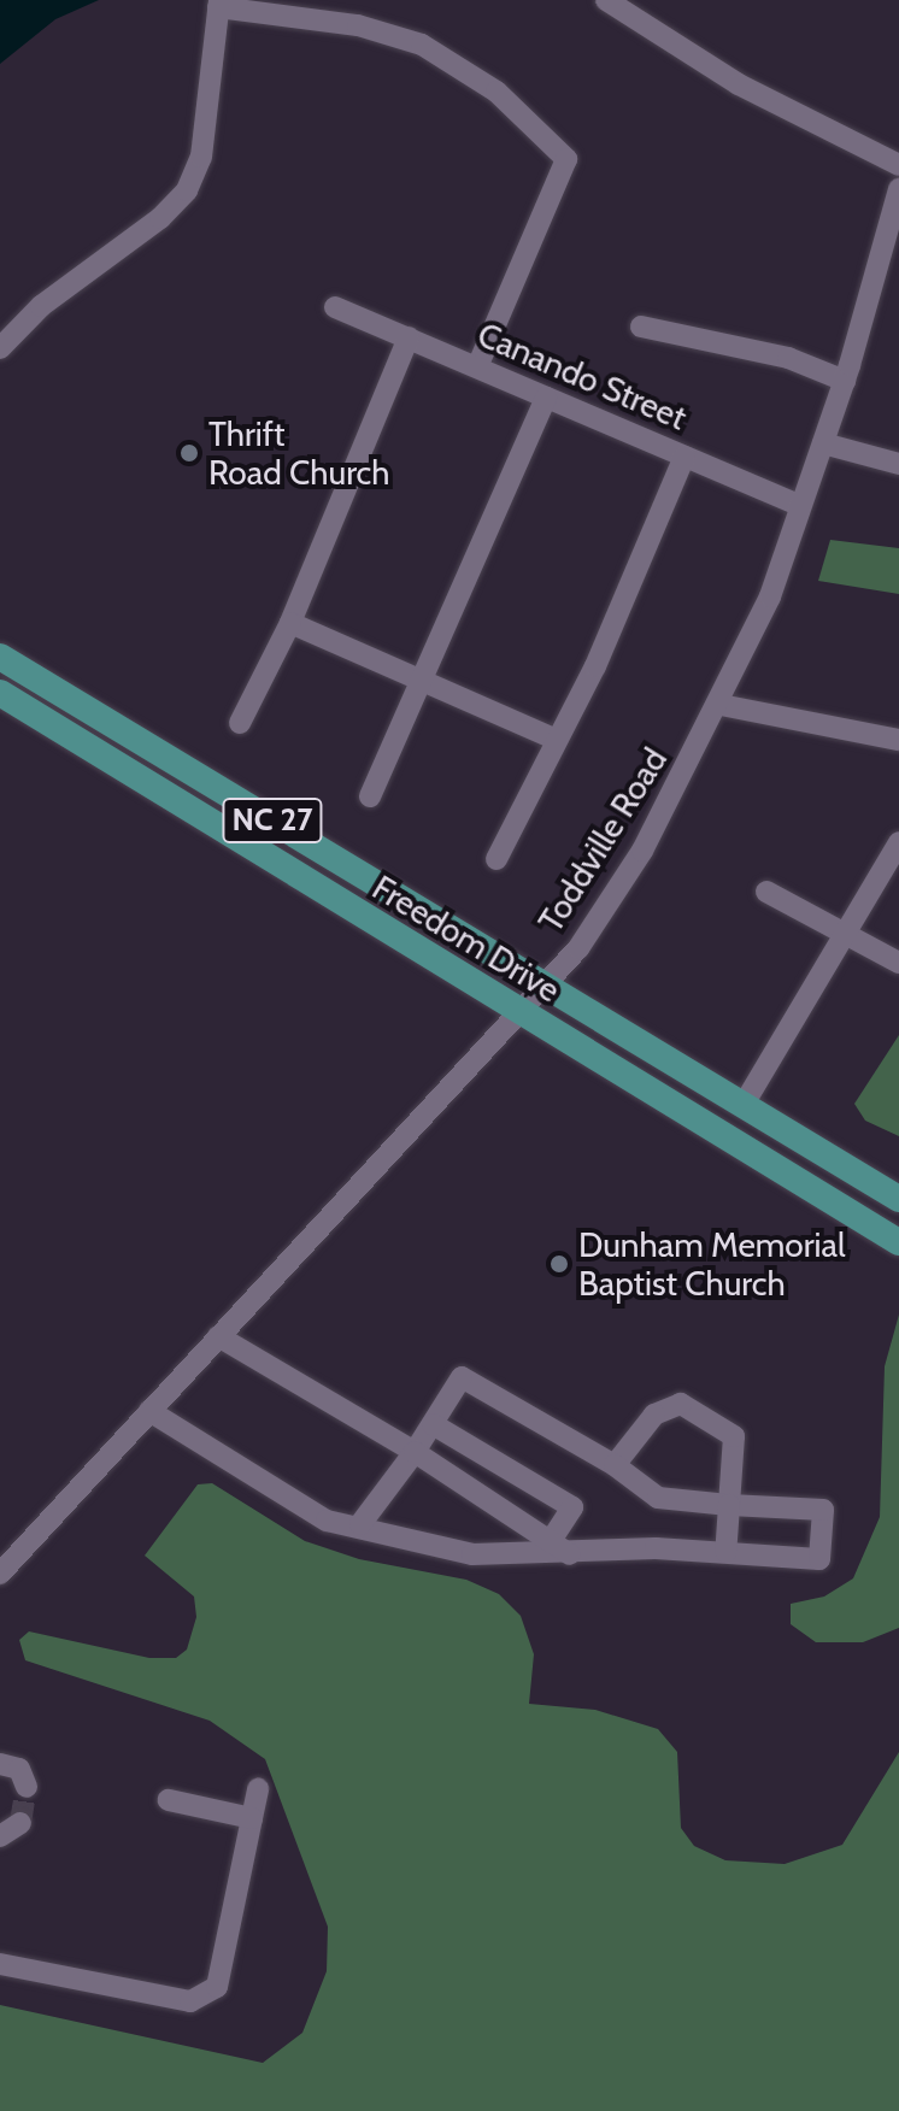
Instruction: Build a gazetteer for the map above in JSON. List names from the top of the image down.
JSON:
{
  "streets": {
    "main road": ["NC 27", "Freedom Drive"],
    "street": ["Canando Street", "Toddville Road"]
  },
  "crossings": [
    ["Canando Street", "Toddville Road"],
    ["Toddville Road", "Freedom Drive"]
  ],
  "places": ["Thrift Road Church", "Dunham Memorial Baptist Church"]
}
